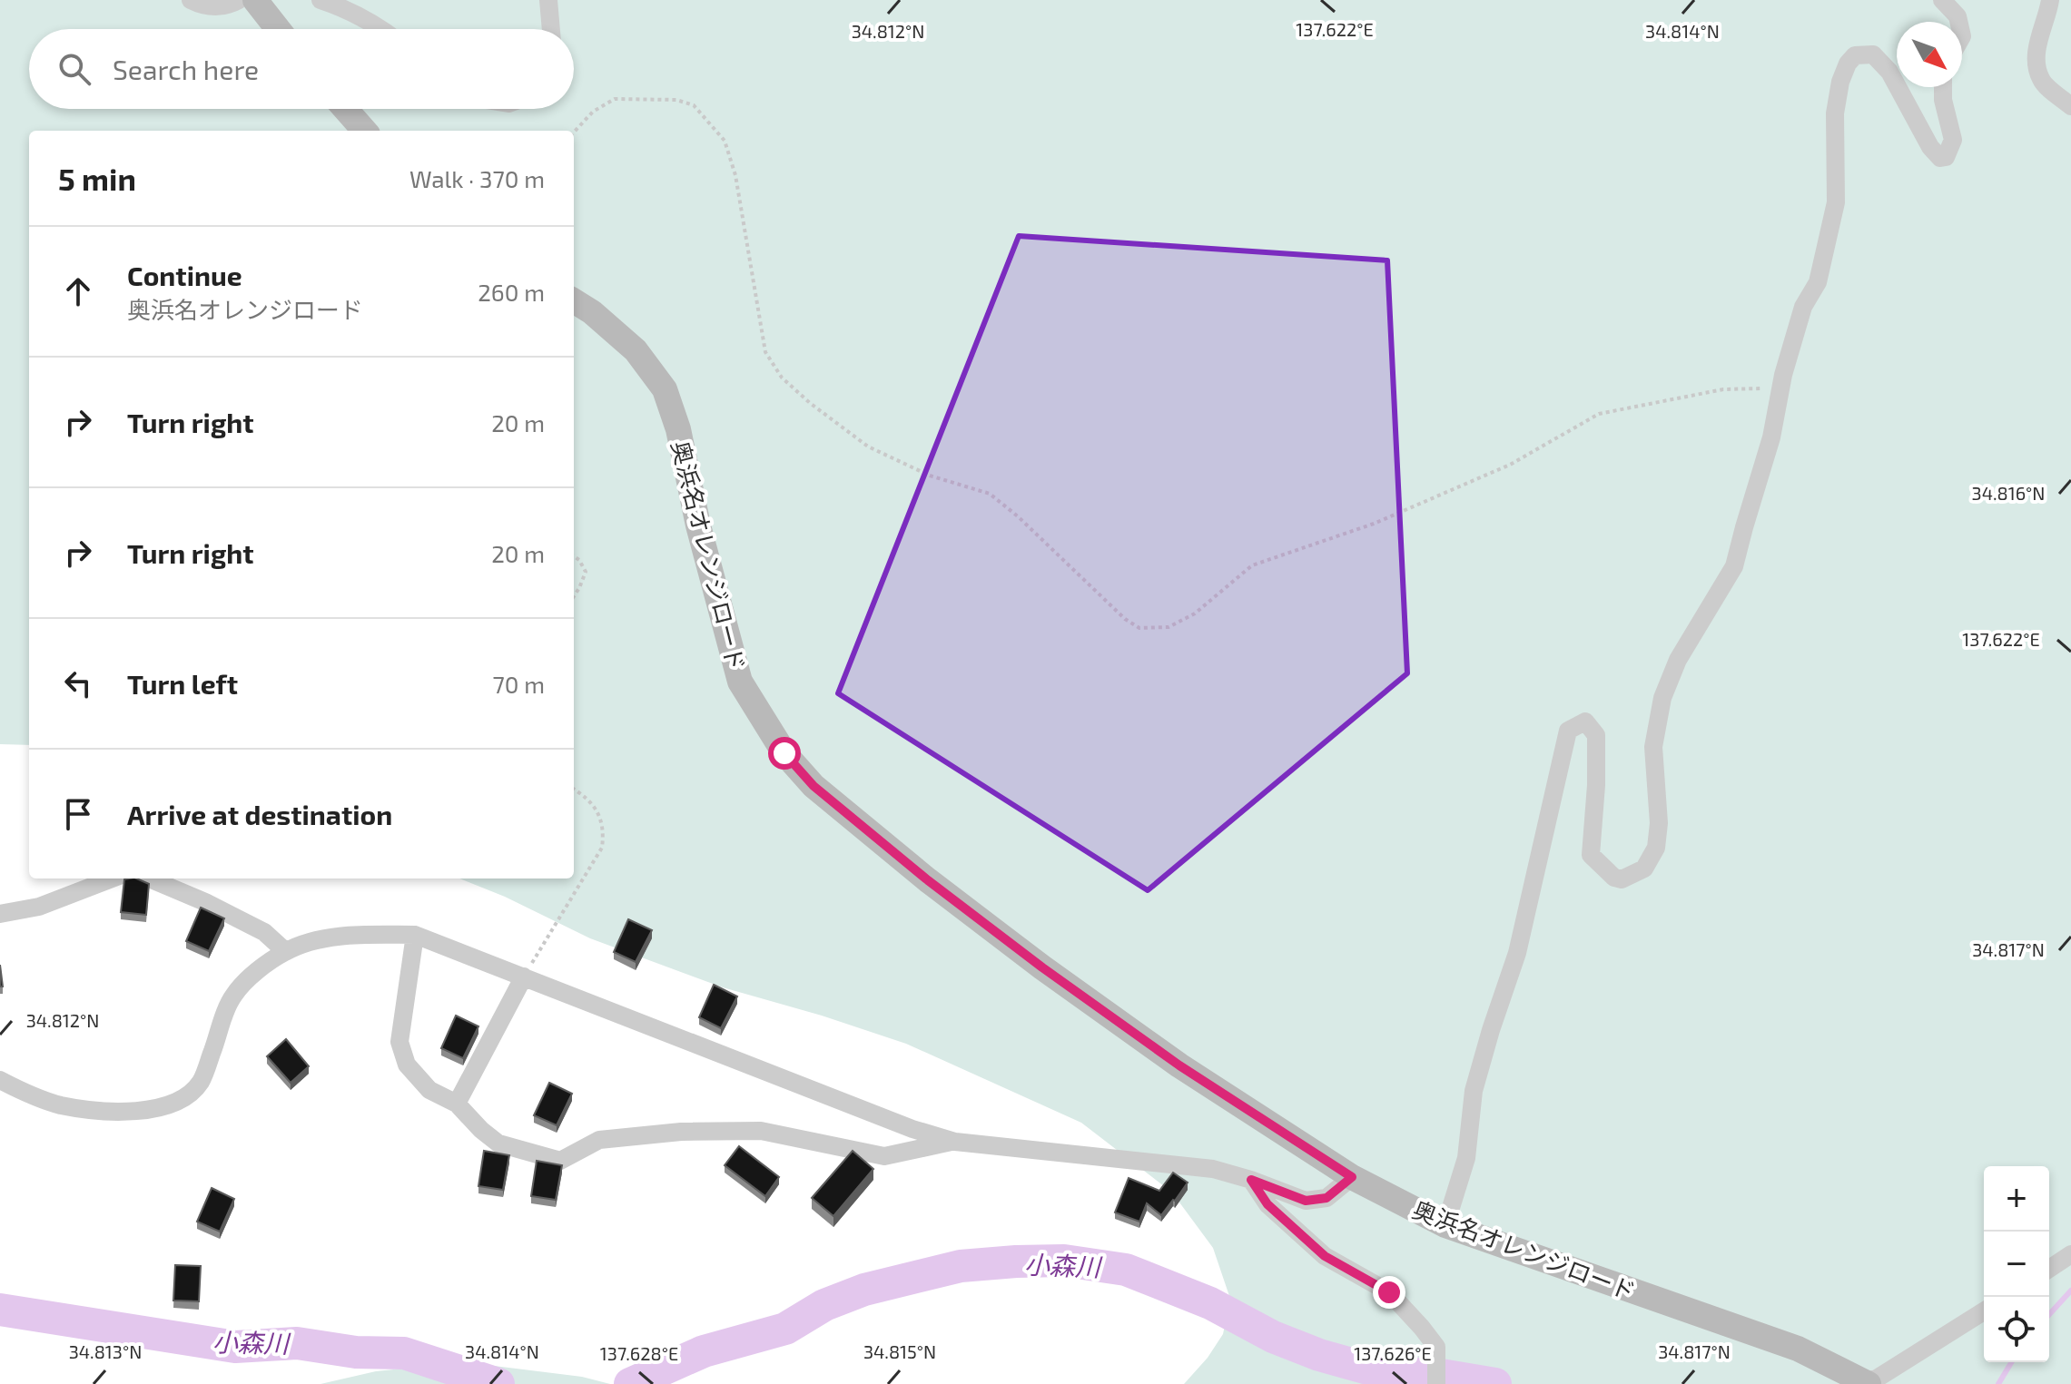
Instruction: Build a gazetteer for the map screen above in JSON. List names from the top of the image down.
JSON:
{
  "streets": {
    "street": ["奥浜名オレンジロード"]
  },
  "water": ["小森川"],
  "north": "bottom right",
  "page": {
    "search": "Search here",
    "heading": ["5 min", "Walk · 370 m"],
    "list": [
      ["Continue", "奥浜名オレンジロード", "260 m"],
      ["Turn right", "20 m"],
      ["Turn right", "20 m"],
      ["Turn left", "70 m"],
      "Arrive at destination"
    ],
    "map_buttons": ["+", "−"]
  },
  "coordinates": [
    "137.622°E",
    "34.814°N",
    "34.812°N",
    "34.816°N",
    "34.817°N",
    "34.813°N",
    "34.815°N",
    "137.628°E",
    "137.626°E"
  ]
}
